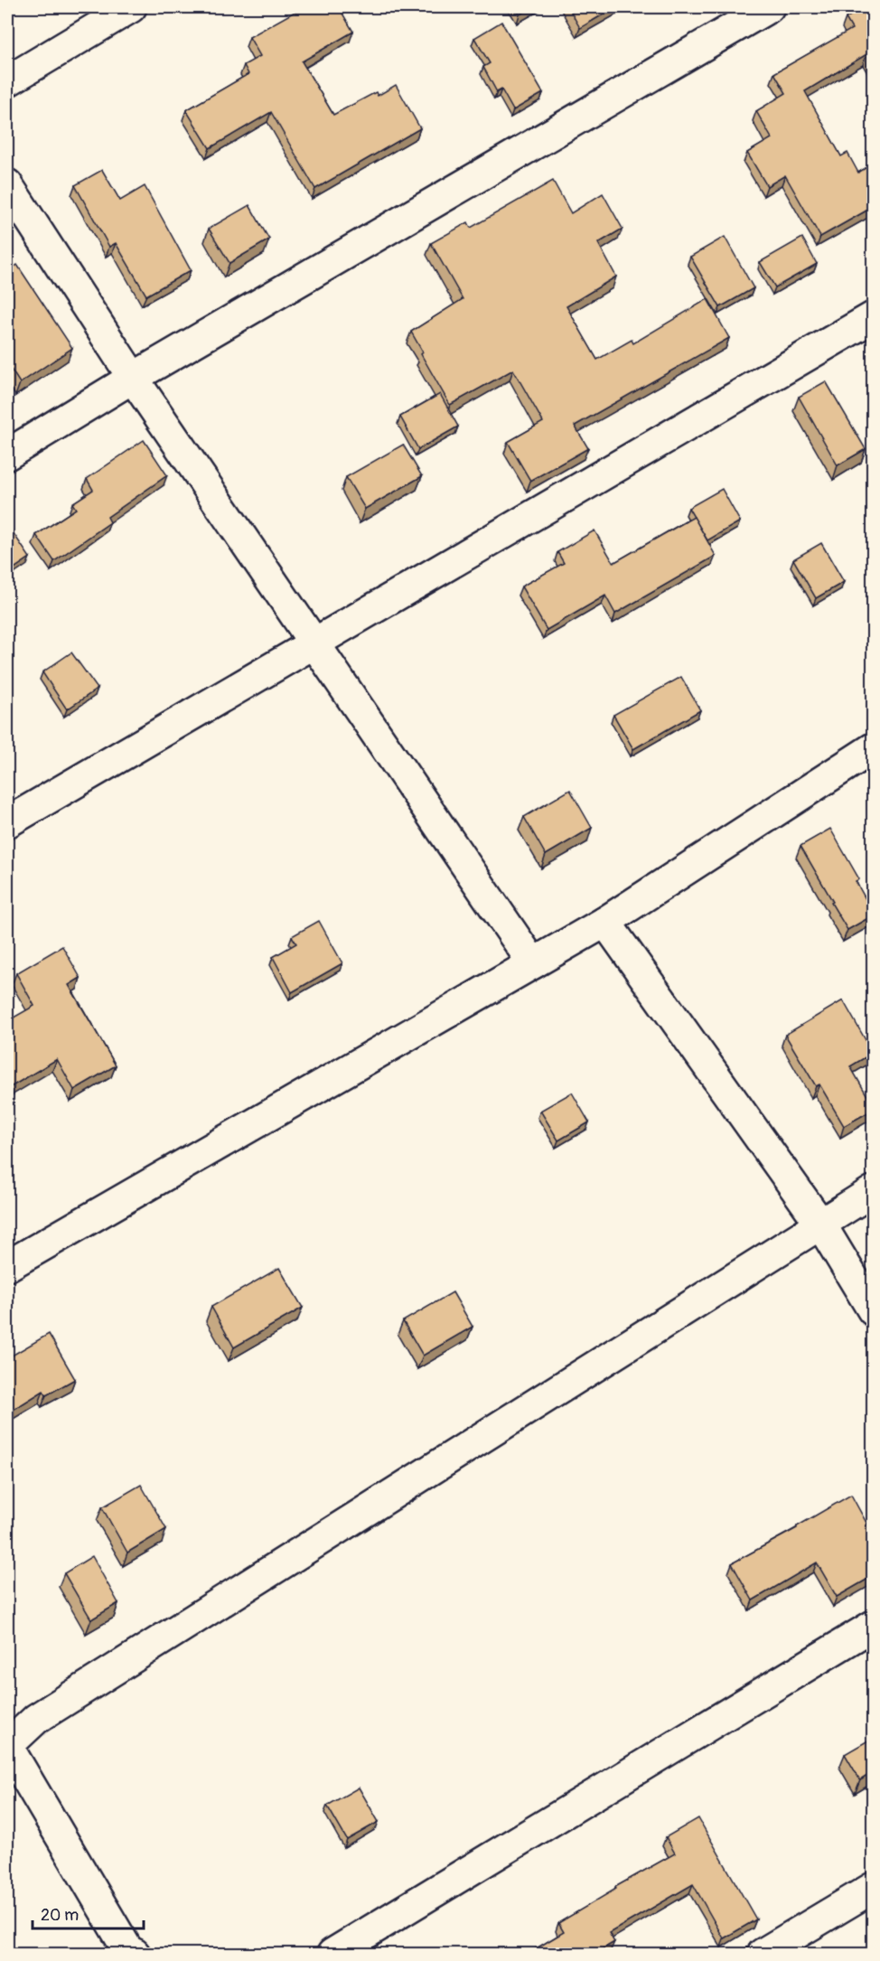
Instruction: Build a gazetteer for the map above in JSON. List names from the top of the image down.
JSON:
{
  "scale_bar": "20 m"
}
